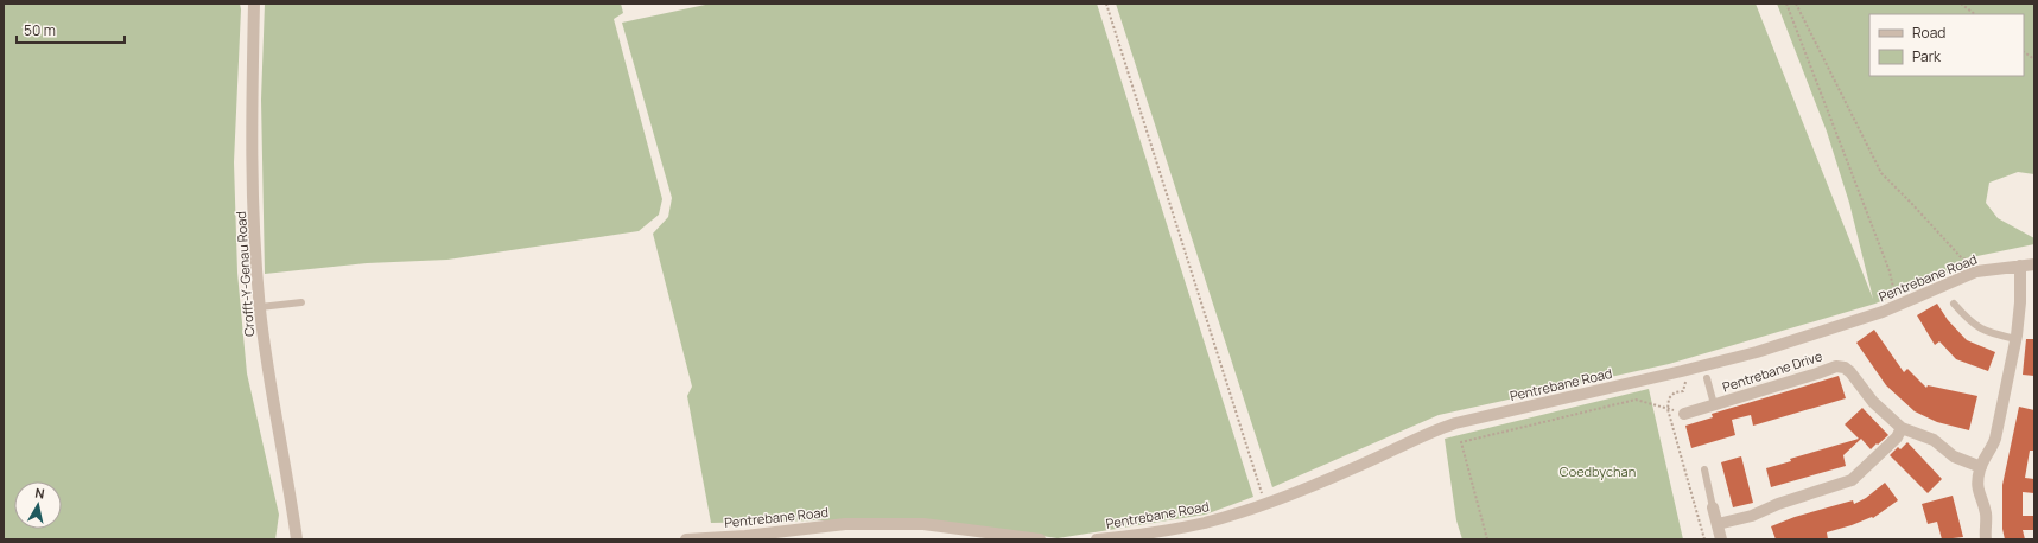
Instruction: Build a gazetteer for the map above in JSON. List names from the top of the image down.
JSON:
{
  "streets": {
    "street": ["Crofft-Y-Genau Road", "Pentrebane Road", "Pentrebane Drive"]
  },
  "parks": ["Coedbychan"],
  "legend": ["Road", "Park"],
  "scale_bar": "50 m",
  "north": "top"
}
